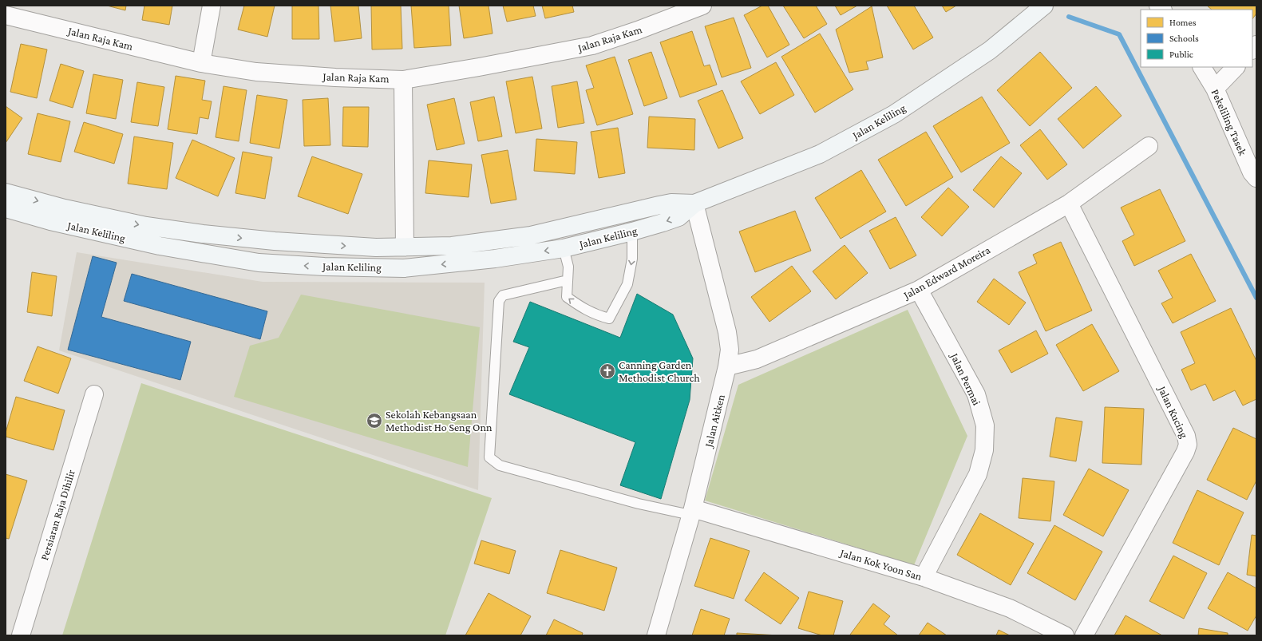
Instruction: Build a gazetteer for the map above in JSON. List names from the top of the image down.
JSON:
{
  "streets": {
    "main road": ["Jalan Keliling"],
    "street": [
      "Jalan Raja Kam",
      "Pekeliling Tasek",
      "Jalan Edward Moreira",
      "Jalan Permai",
      "Jalan Kucing",
      "Jalan Aitken",
      "Persiaran Raja Dihilir",
      "Jalan Kok Yoon San"
    ]
  },
  "crossings": [
    ["Jalan Keliling", "Jalan Aitken"],
    ["Jalan Edward Moreira", "Jalan Permai"],
    ["Jalan Edward Moreira", "Jalan Kucing"],
    ["Jalan Edward Moreira", "Jalan Aitken"],
    ["Jalan Permai", "Jalan Kok Yoon San"],
    ["Jalan Aitken", "Jalan Kok Yoon San"]
  ],
  "places": {
    "church": ["Canning Garden Methodist Church"],
    "school or university": ["Sekolah Kebangsaan Methodist Ho Seng Onn"]
  },
  "legend": ["Homes", "Schools", "Public"]
}
